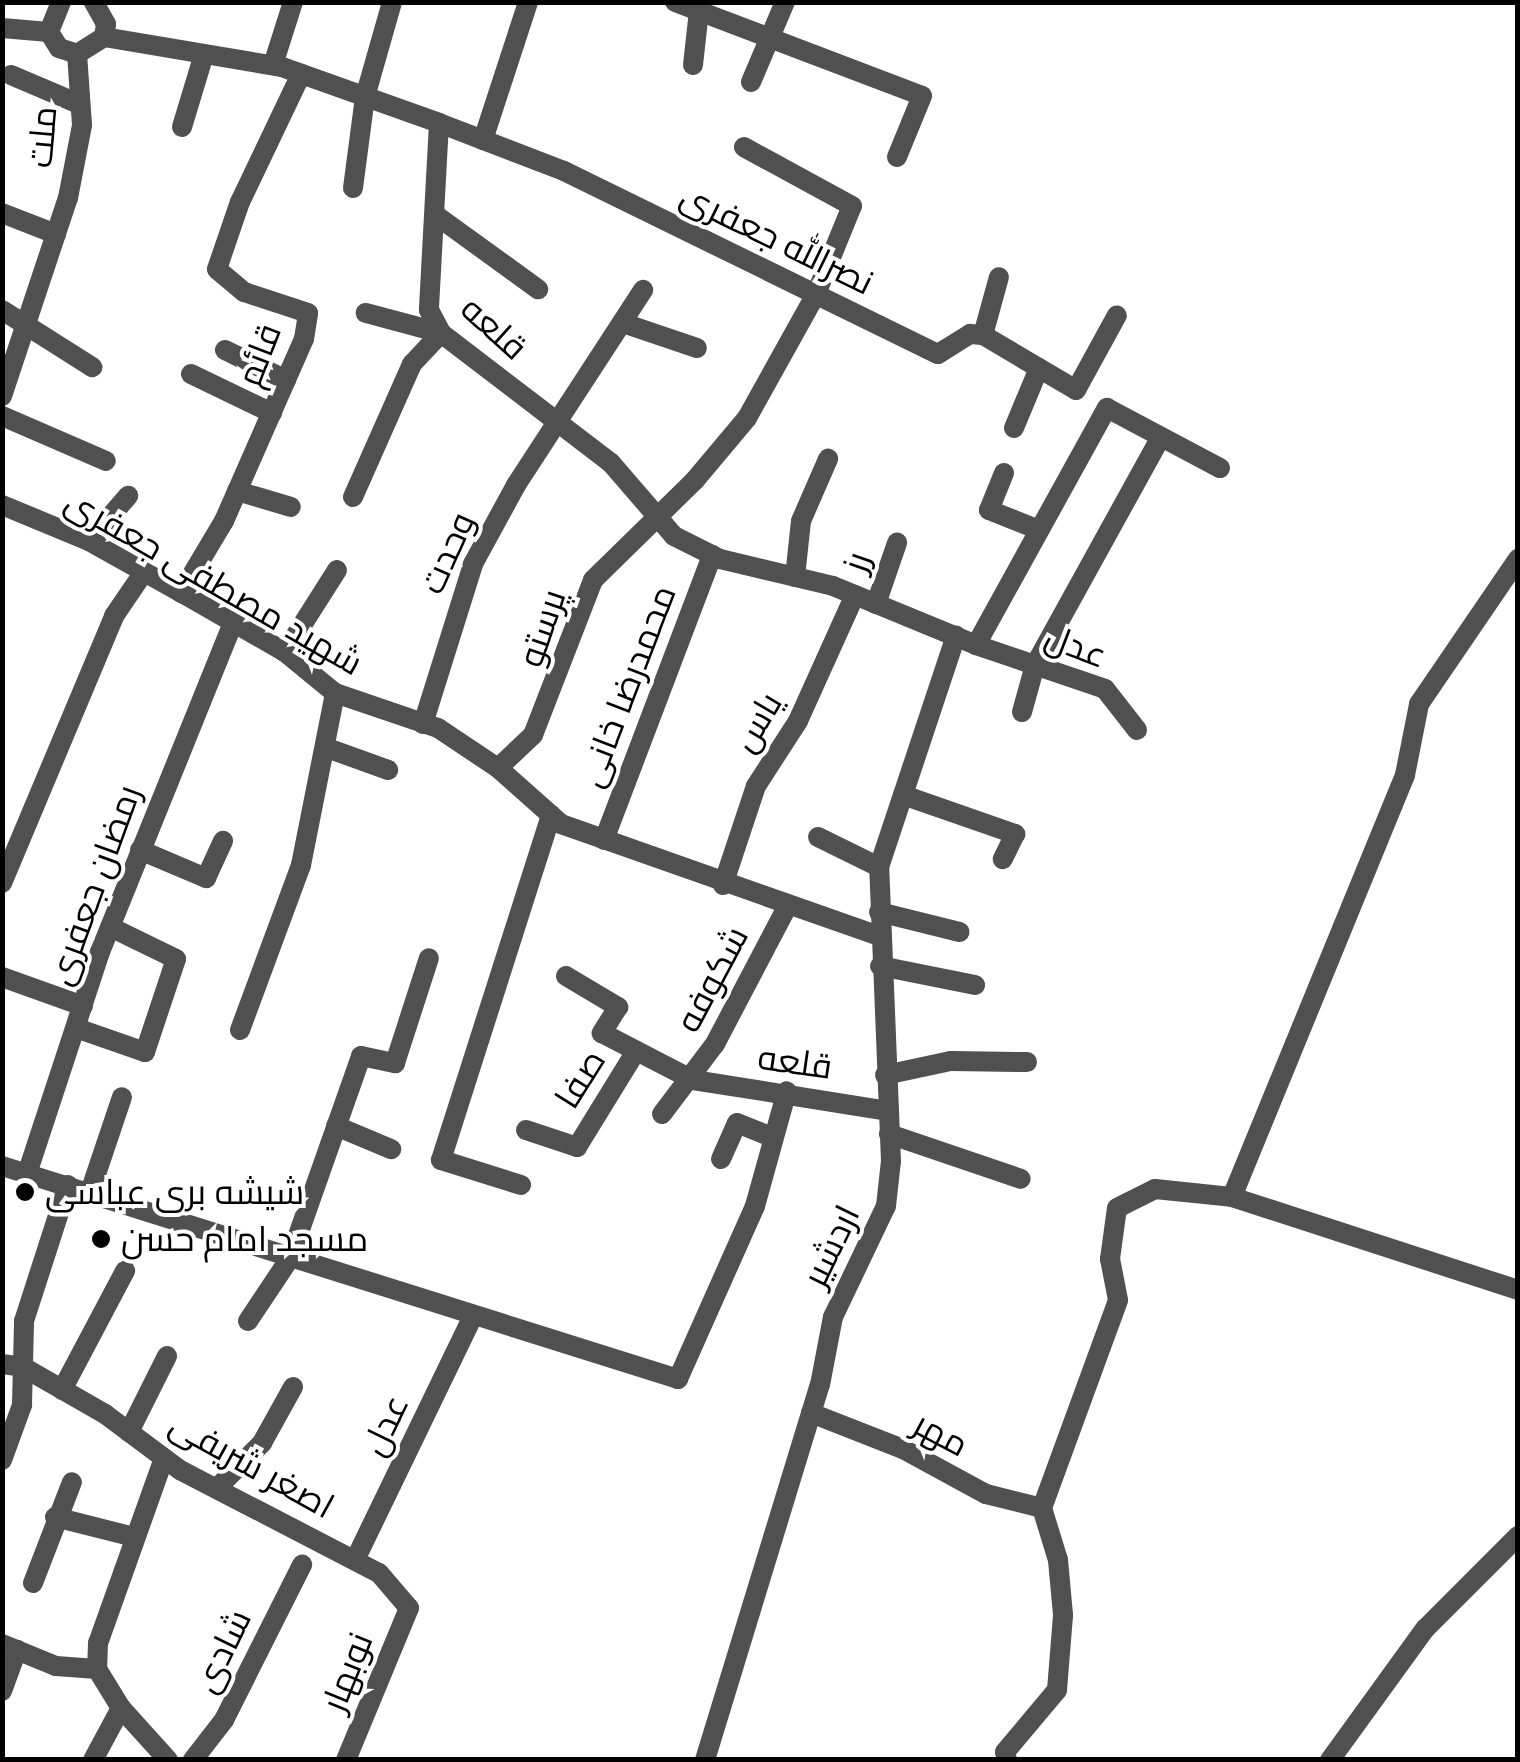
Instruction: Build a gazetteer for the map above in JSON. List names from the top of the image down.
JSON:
{
  "streets": {
    "street": [
      "ملت",
      "نصرالله جعفری",
      "قلعه",
      "قائم",
      "وحدت",
      "رز",
      "شهید مصطفی جعفری",
      "پرستو",
      "عدل",
      "محمدرضا خانی",
      "یاس",
      "رمضان جعفری",
      "شکوفه",
      "صفا",
      "اردشیر",
      "مهر",
      "اصغر شریفی",
      "شادی",
      "نوبهار"
    ]
  },
  "crossings": [
    ["نصرالله جعفری", "قلعه"],
    ["نصرالله جعفری", "پرستو"],
    ["قلعه", "وحدت"],
    ["قلعه", "رز"],
    ["قلعه", "پرستو"],
    ["قلعه", "عدل"],
    ["قلعه", "محمدرضا خانی"],
    ["قلعه", "یاس"],
    ["قلعه", "شکوفه"],
    ["قلعه", "اردشیر"],
    ["قائم", "شهید مصطفی جعفری"],
    ["وحدت", "شهید مصطفی جعفری"],
    ["شهید مصطفی جعفری", "پرستو"],
    ["شهید مصطفی جعفری", "محمدرضا خانی"],
    ["شهید مصطفی جعفری", "یاس"],
    ["شهید مصطفی جعفری", "رمضان جعفری"],
    ["شهید مصطفی جعفری", "شکوفه"],
    ["شهید مصطفی جعفری", "اردشیر"],
    ["عدل", "اصغر شریفی"],
    ["اردشیر", "مهر"],
    ["اصغر شریفی", "نوبهار"]
  ],
  "places": ["شیشه بری عباسی", "مسجد امام حسن"]
}
